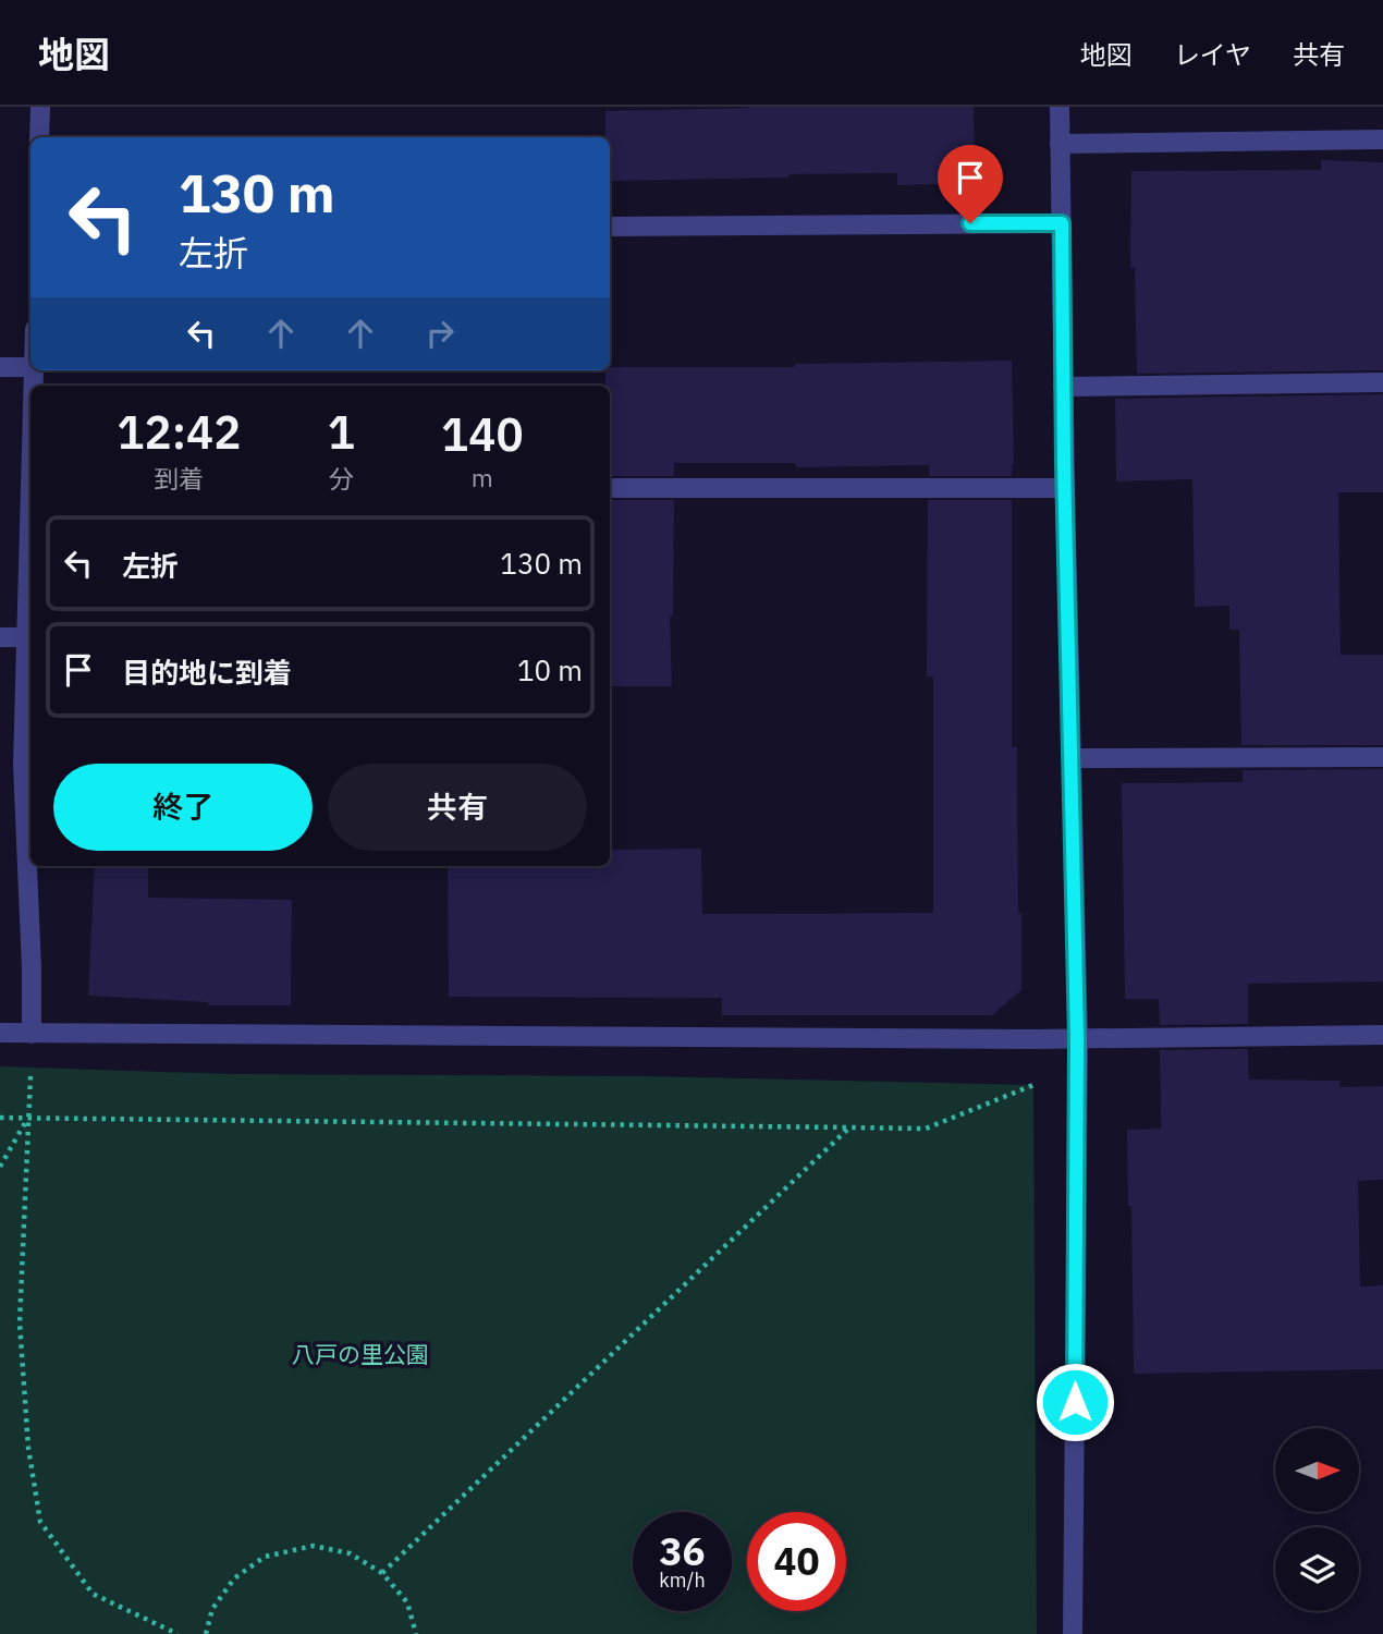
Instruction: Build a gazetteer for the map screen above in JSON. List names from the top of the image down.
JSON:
{
  "parks": ["八戸の里公園"],
  "north": "right",
  "page": {
    "header": "地図",
    "nav": ["地図", "レイヤ", "共有"],
    "turn": ["130 m", "左折"],
    "eta": [
      "12:42",
      "到着",
      "1",
      "分",
      "140",
      "m"
    ],
    "list": [
      {
        "name": "左折",
        "value": "130 m"
      },
      {
        "name": "目的地に到着",
        "value": "10 m"
      }
    ],
    "buttons": ["終了", "共有"],
    "speed": "36 km/h",
    "limit": "40"
  }
}
